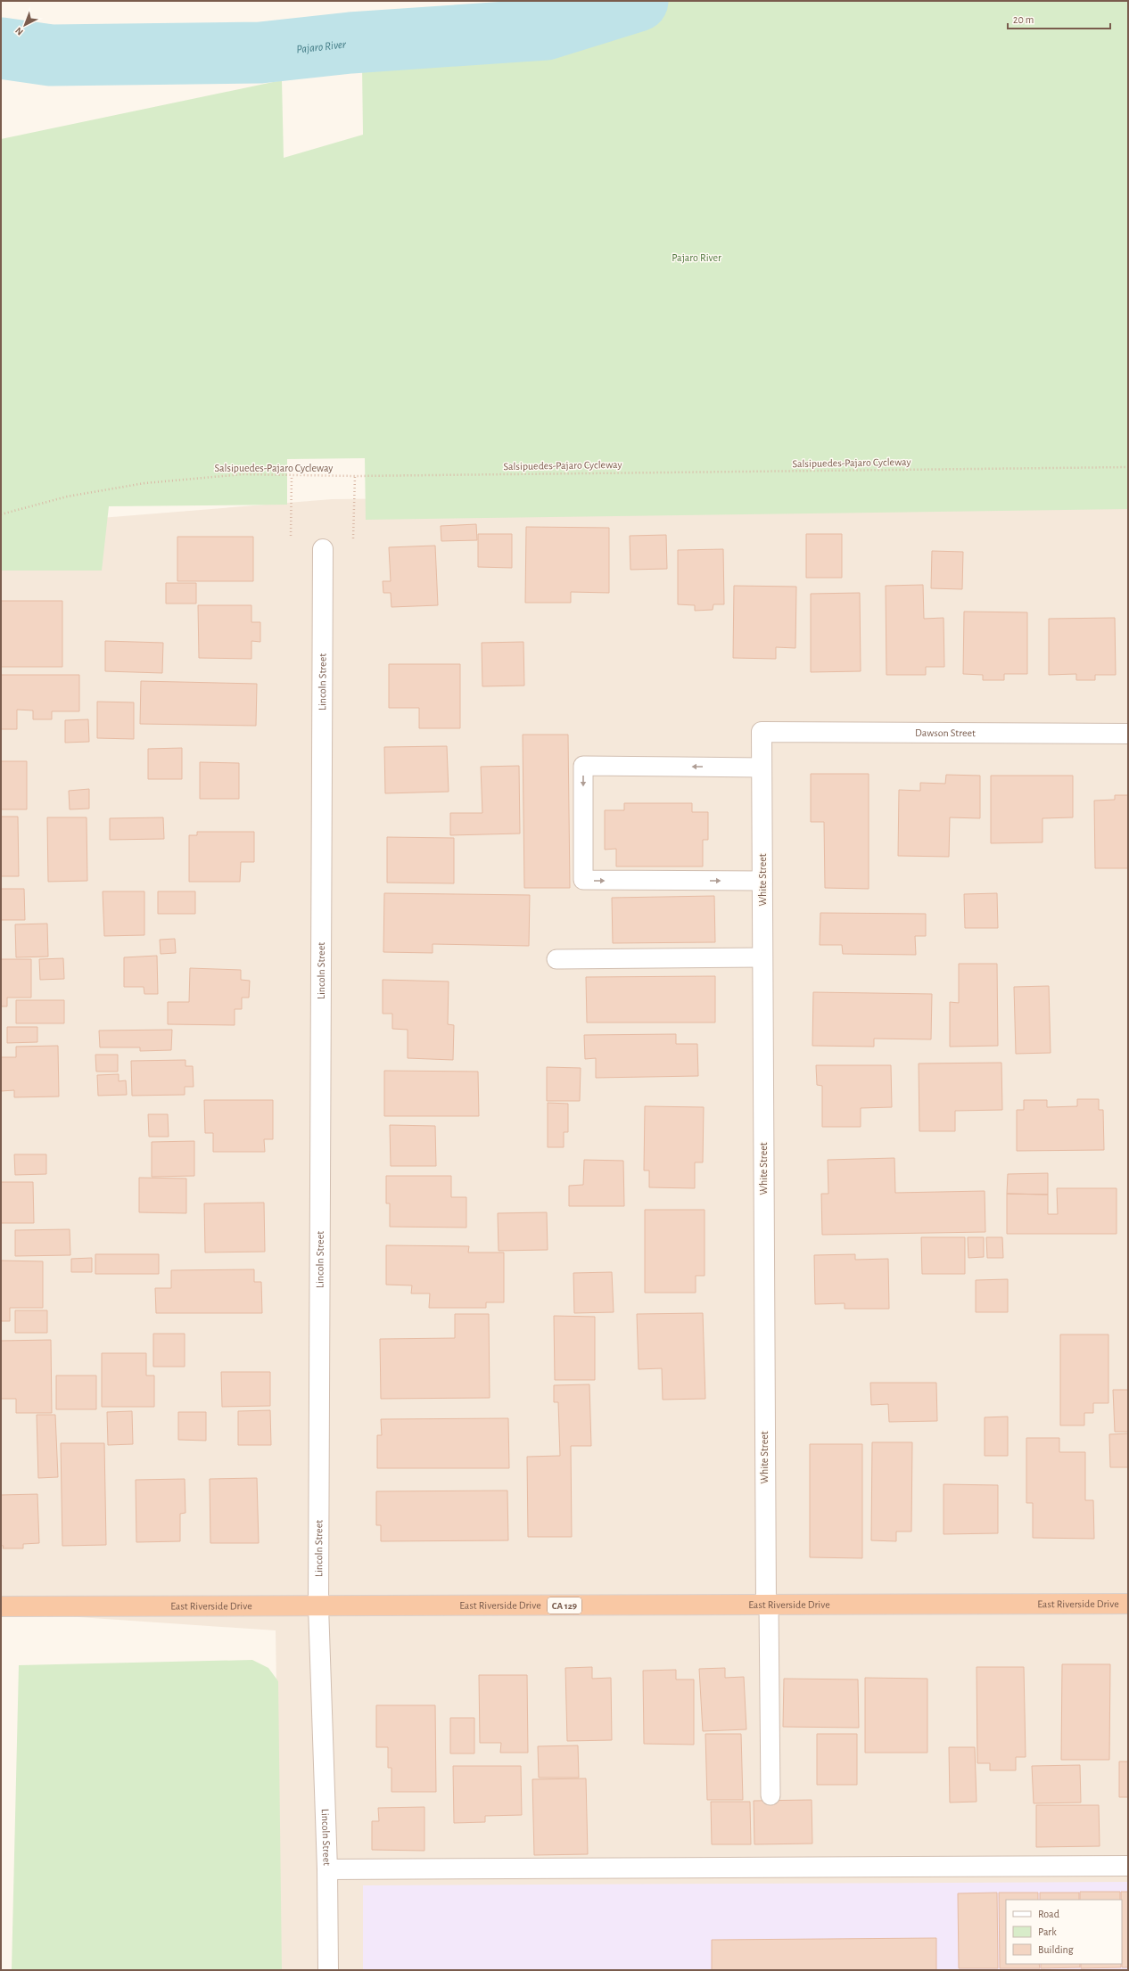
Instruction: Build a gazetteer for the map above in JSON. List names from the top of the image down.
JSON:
{
  "streets": {
    "highway": ["East Riverside Drive", "CA 129"],
    "street": ["Lincoln Street", "Dawson Street", "White Street"],
    "path": ["Salsipuedes-Pajaro Cycleway"]
  },
  "crossings": [
    ["Lincoln Street", "East Riverside Drive"],
    ["Dawson Street", "White Street"],
    ["White Street", "East Riverside Drive"]
  ],
  "water": ["Pajaro River"],
  "parks": ["Pajaro River"],
  "legend": ["Road", "Park", "Building"],
  "scale_bar": "20 m",
  "north": "bottom left"
}
